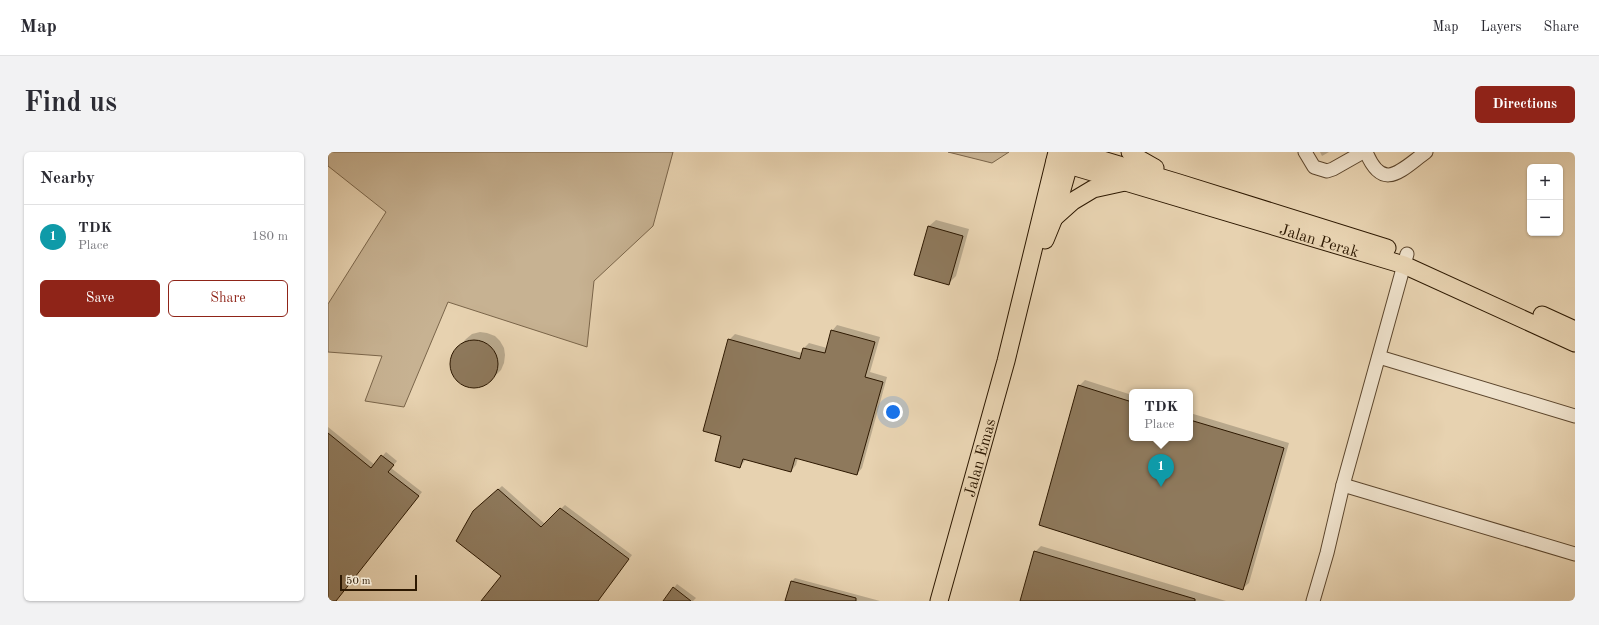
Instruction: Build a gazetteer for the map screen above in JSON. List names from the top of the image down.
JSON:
{
  "streets": {
    "main road": ["Jalan Perak", "Jalan Emas"]
  },
  "crossings": [
    ["Jalan Perak", "Jalan Emas"]
  ],
  "scale_bar": "50 m",
  "page": {
    "header": "Map",
    "nav": ["Map", "Layers", "Share"],
    "buttons": [
      "Directions",
      ["Save", "Share"]
    ],
    "title": "Find us",
    "heading": "Nearby",
    "map_buttons": ["+", "−"],
    "list": [
      {
        "mark": "1",
        "name": "TDK",
        "note": "Place",
        "value": "180 m"
      }
    ],
    "popup": ["TDK", "Place"],
    "pins": "1",
    "scale": "50 m"
  }
}
